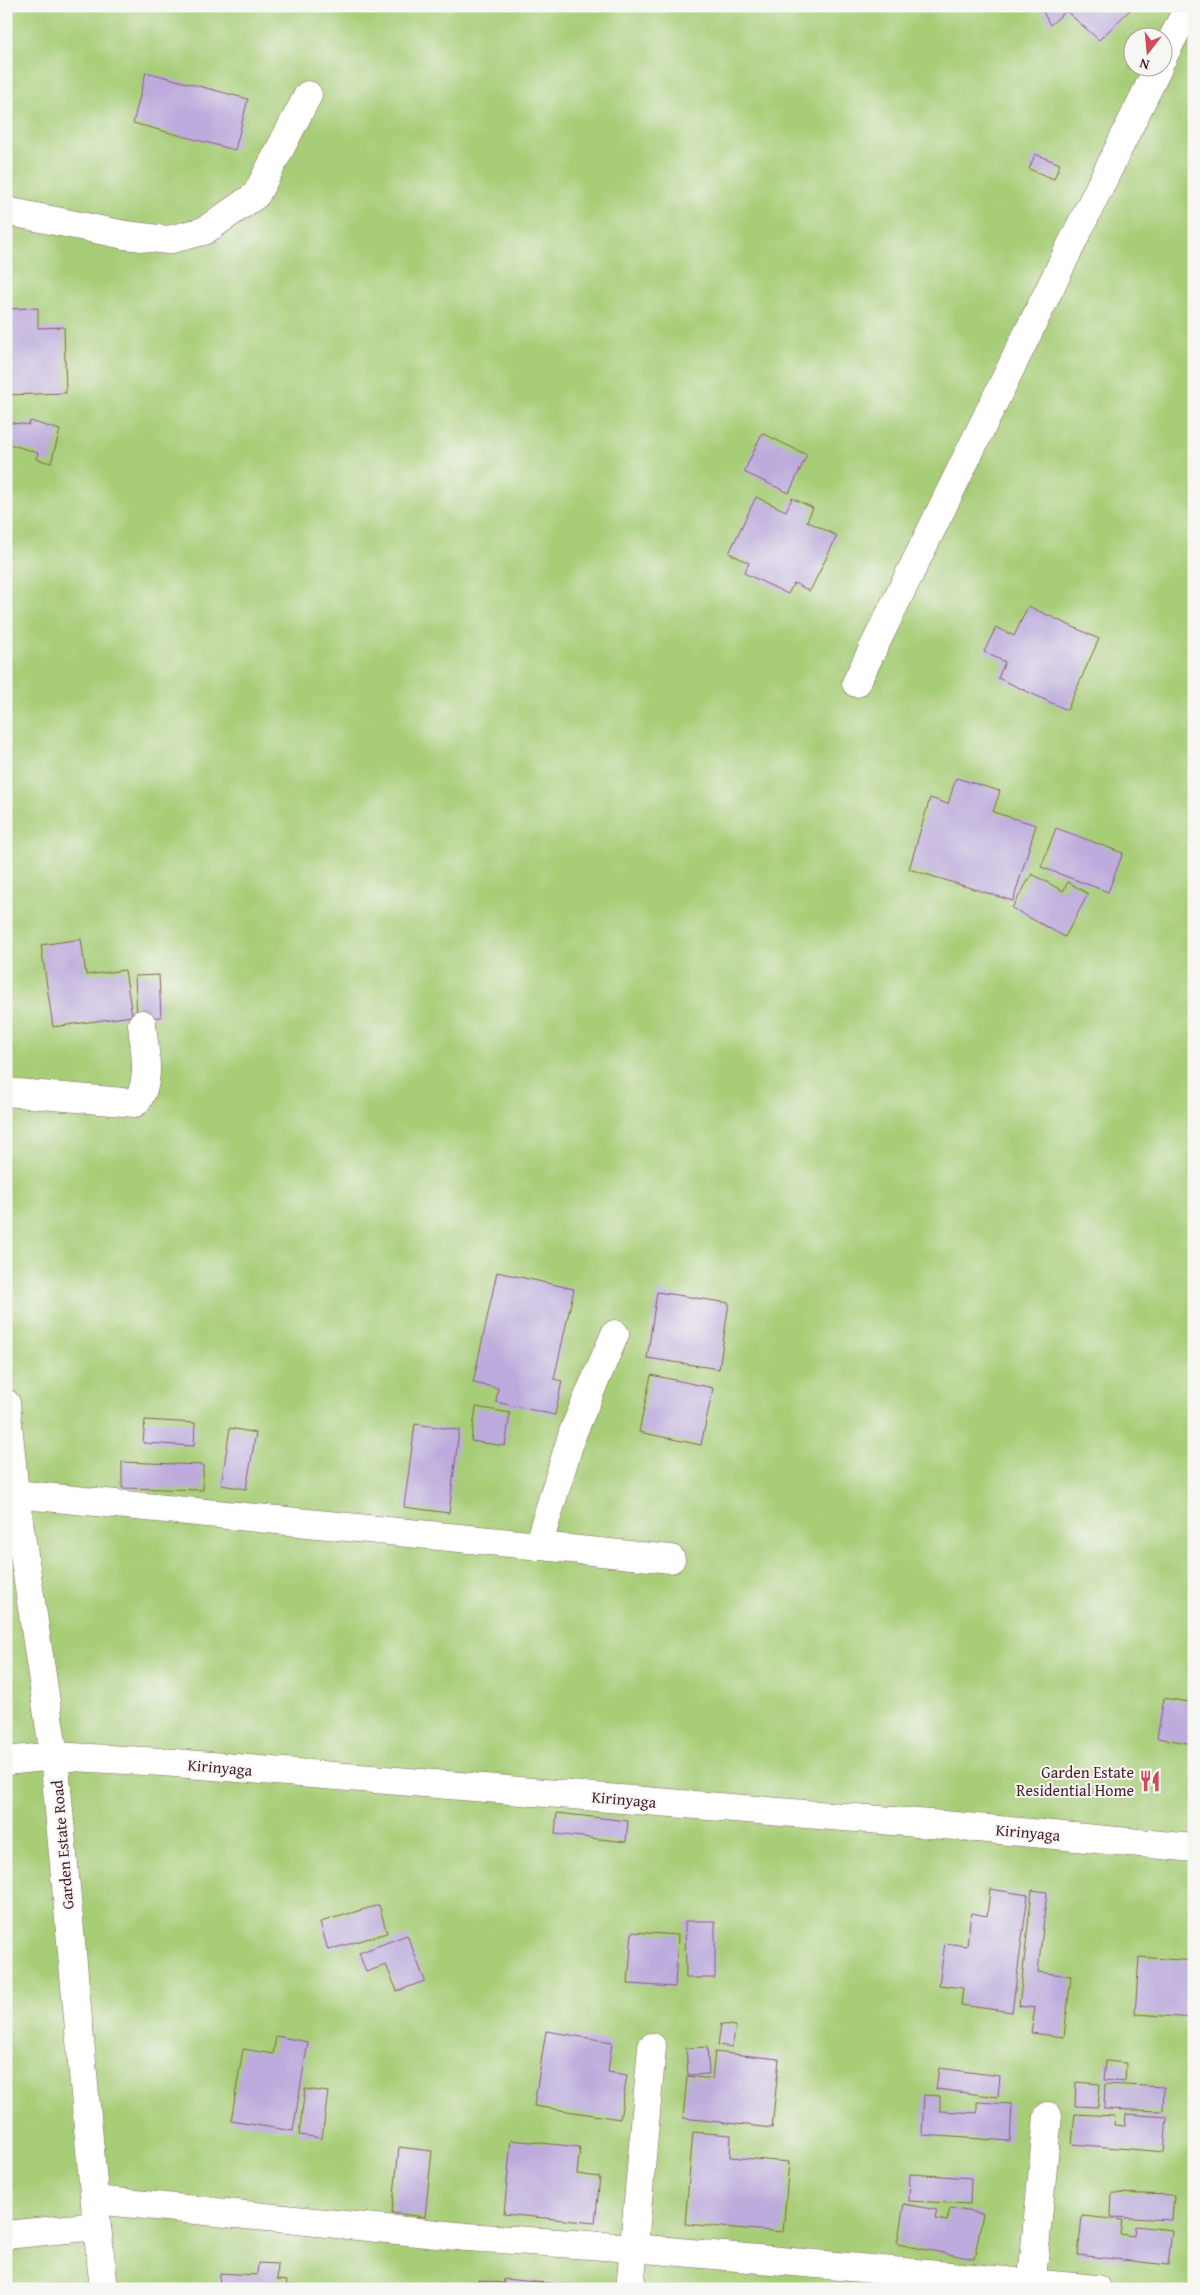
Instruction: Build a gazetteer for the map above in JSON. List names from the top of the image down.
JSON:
{
  "streets": {
    "street": ["Kirinyaga", "Garden Estate Road"]
  },
  "crossings": [
    ["Kirinyaga", "Garden Estate Road"]
  ],
  "places": {
    "restaurant": ["Garden Estate Residential Home"]
  },
  "north": "bottom"
}
